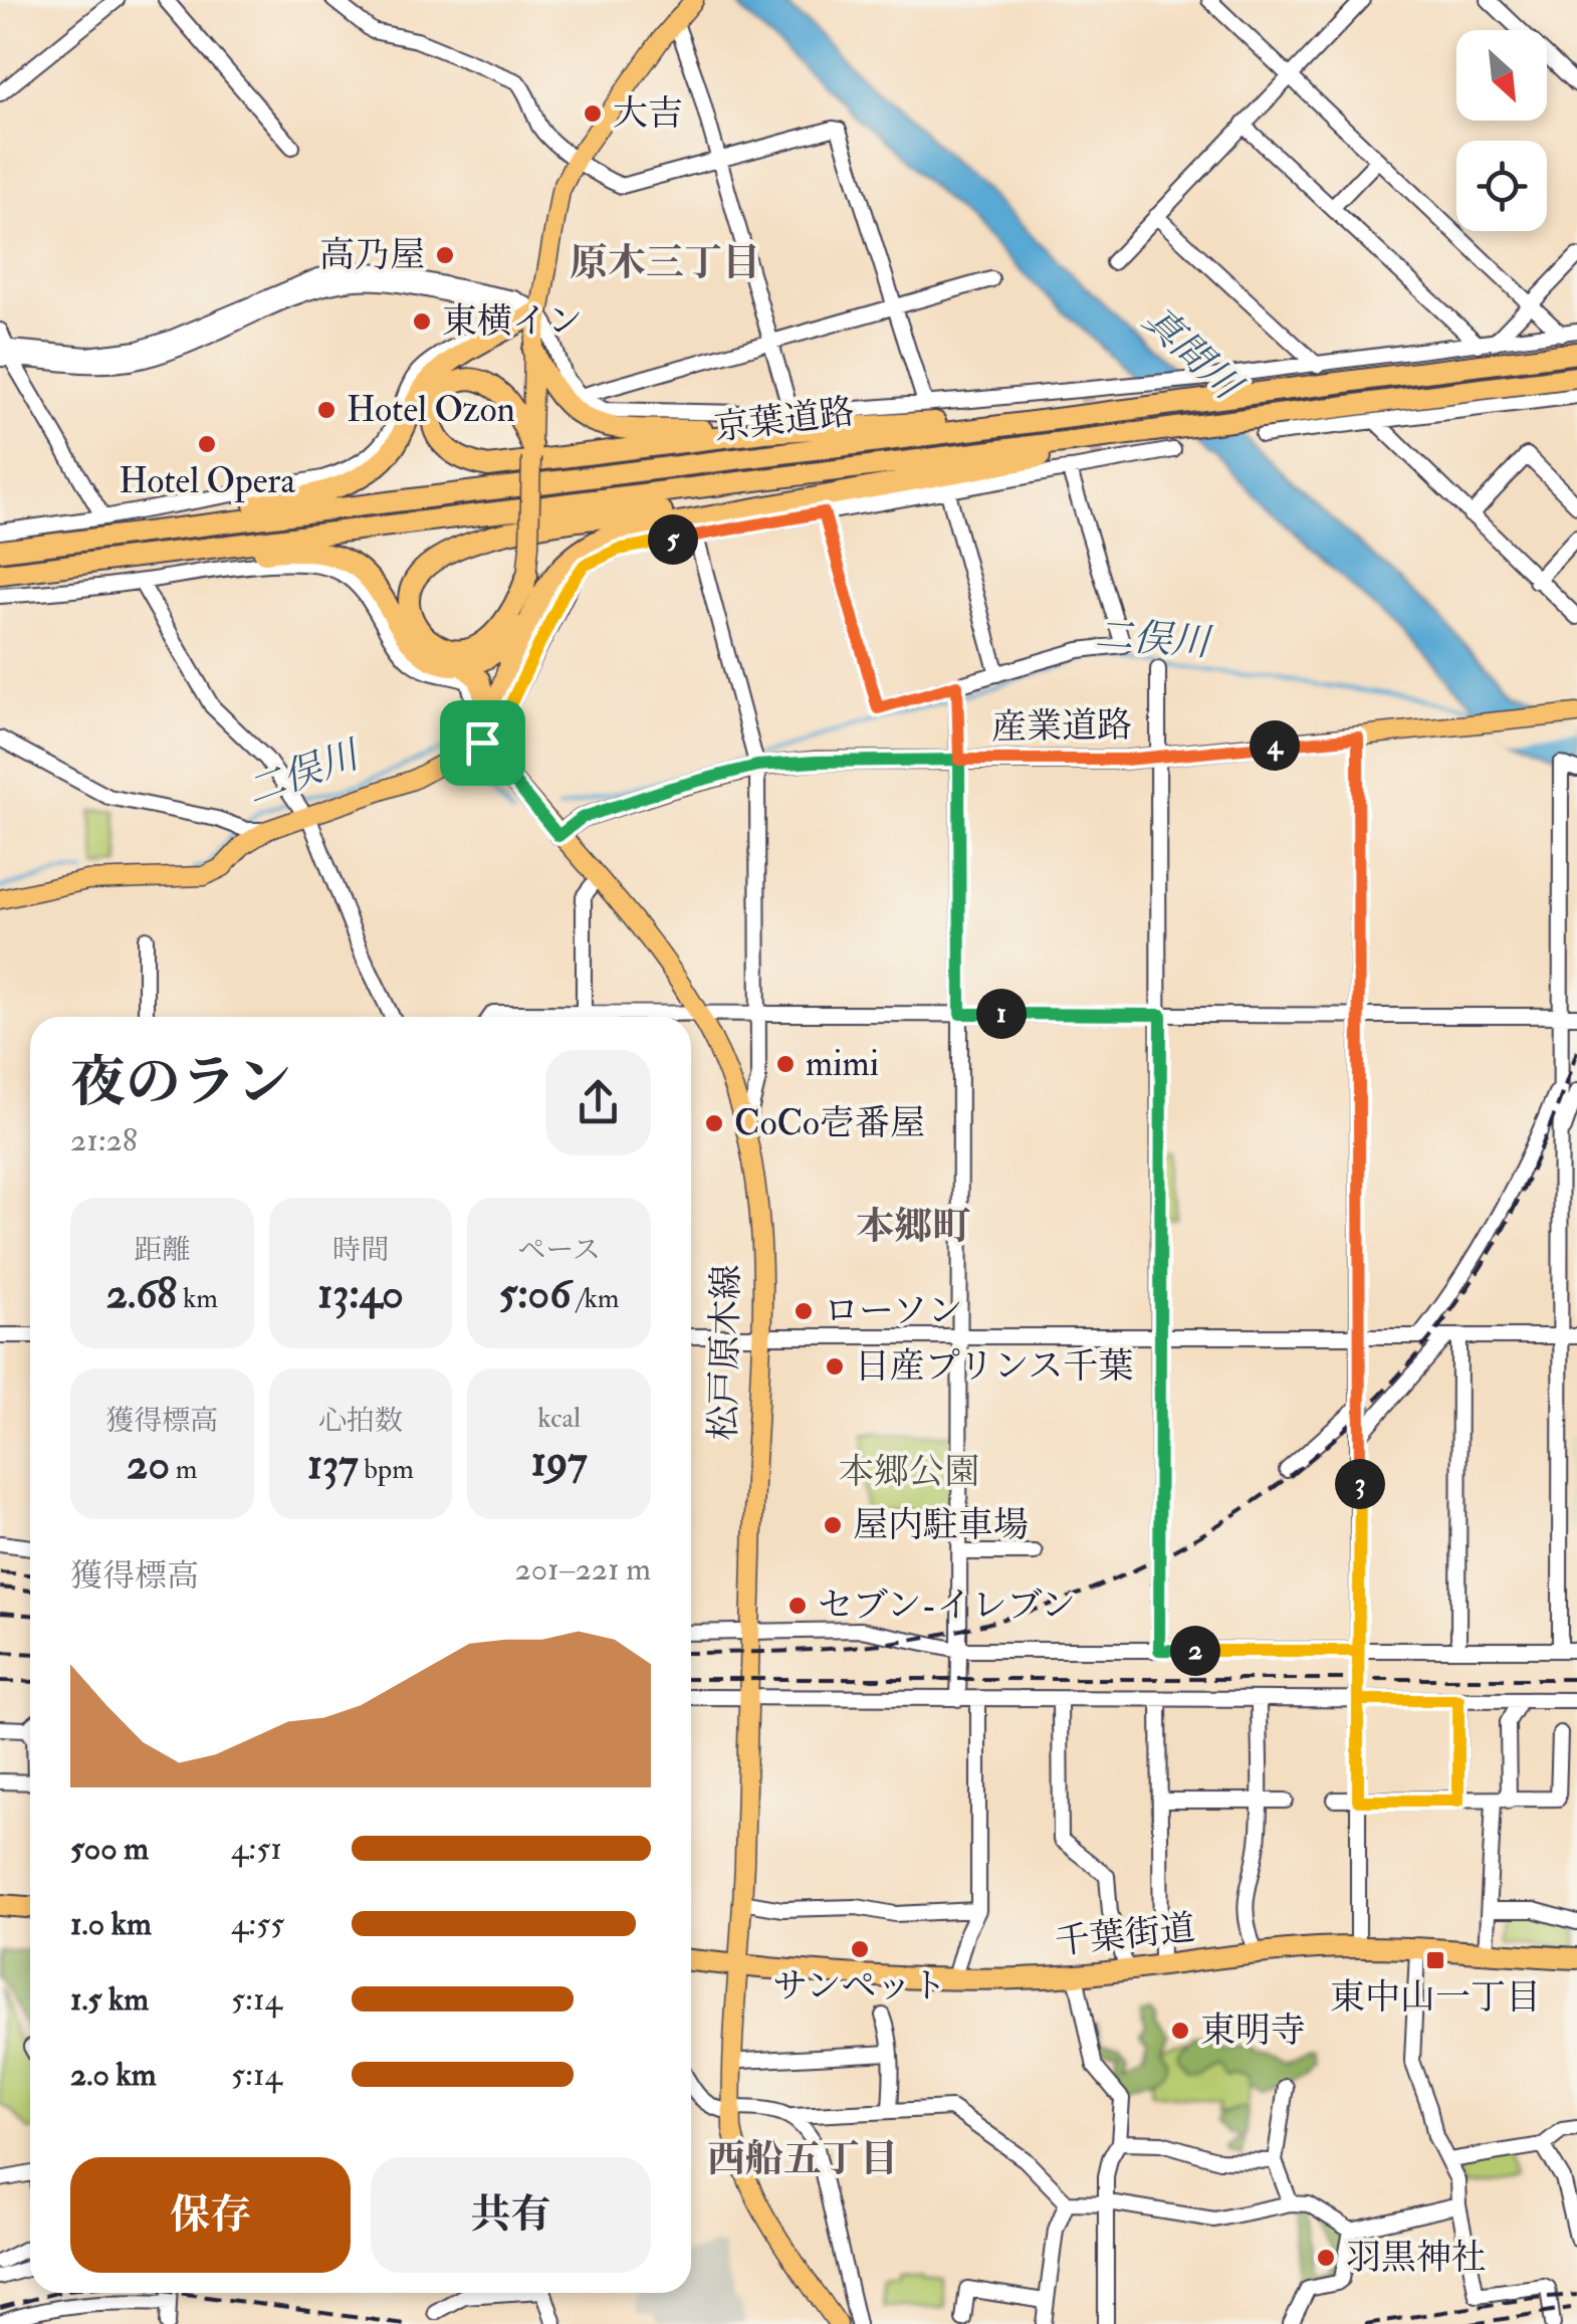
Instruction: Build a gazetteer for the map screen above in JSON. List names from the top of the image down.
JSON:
{
  "streets": {
    "highway": ["京葉道路", "千葉街道"],
    "main road": ["産業道路", "松戸原木線"]
  },
  "crossings": [
    ["産業道路", "松戸原木線"],
    ["松戸原木線", "千葉街道"]
  ],
  "districts": ["原木三丁目", "本郷町", "西船五丁目"],
  "water": ["真間川", "二俣川"],
  "parks": ["本郷公園"],
  "places": {
    "other": [
      "大吉",
      "高乃屋",
      "東横イン",
      "Hotel Ozon",
      "Hotel Opera",
      "mimi",
      "CoCo壱番屋",
      "ローソン",
      "日産プリンス千葉",
      "屋内駐車場",
      "セブン-イレブン",
      "サンペット",
      "東明寺",
      "羽黒神社"
    ],
    "transit": ["東中山一丁目"]
  },
  "north": "bottom right",
  "page": {
    "pins": [
      "5",
      "4",
      "1",
      "3",
      "2"
    ],
    "heading": ["夜のラン", "21:28"],
    "stats": [
      ["距離", "2.68 km"],
      ["時間", "13:40"],
      ["ペース", "5:06 /km"],
      ["獲得標高", "20 m"],
      ["心拍数", "137 bpm"],
      ["kcal", "197"]
    ],
    "chart": ["獲得標高", "201–221 m"],
    "list": [
      {
        "name": "500 m",
        "note": "4:51"
      },
      {
        "name": "1.0 km",
        "note": "4:55"
      },
      {
        "name": "1.5 km",
        "note": "5:14"
      },
      {
        "name": "2.0 km",
        "note": "5:14"
      }
    ],
    "buttons": ["保存", "共有"]
  }
}
